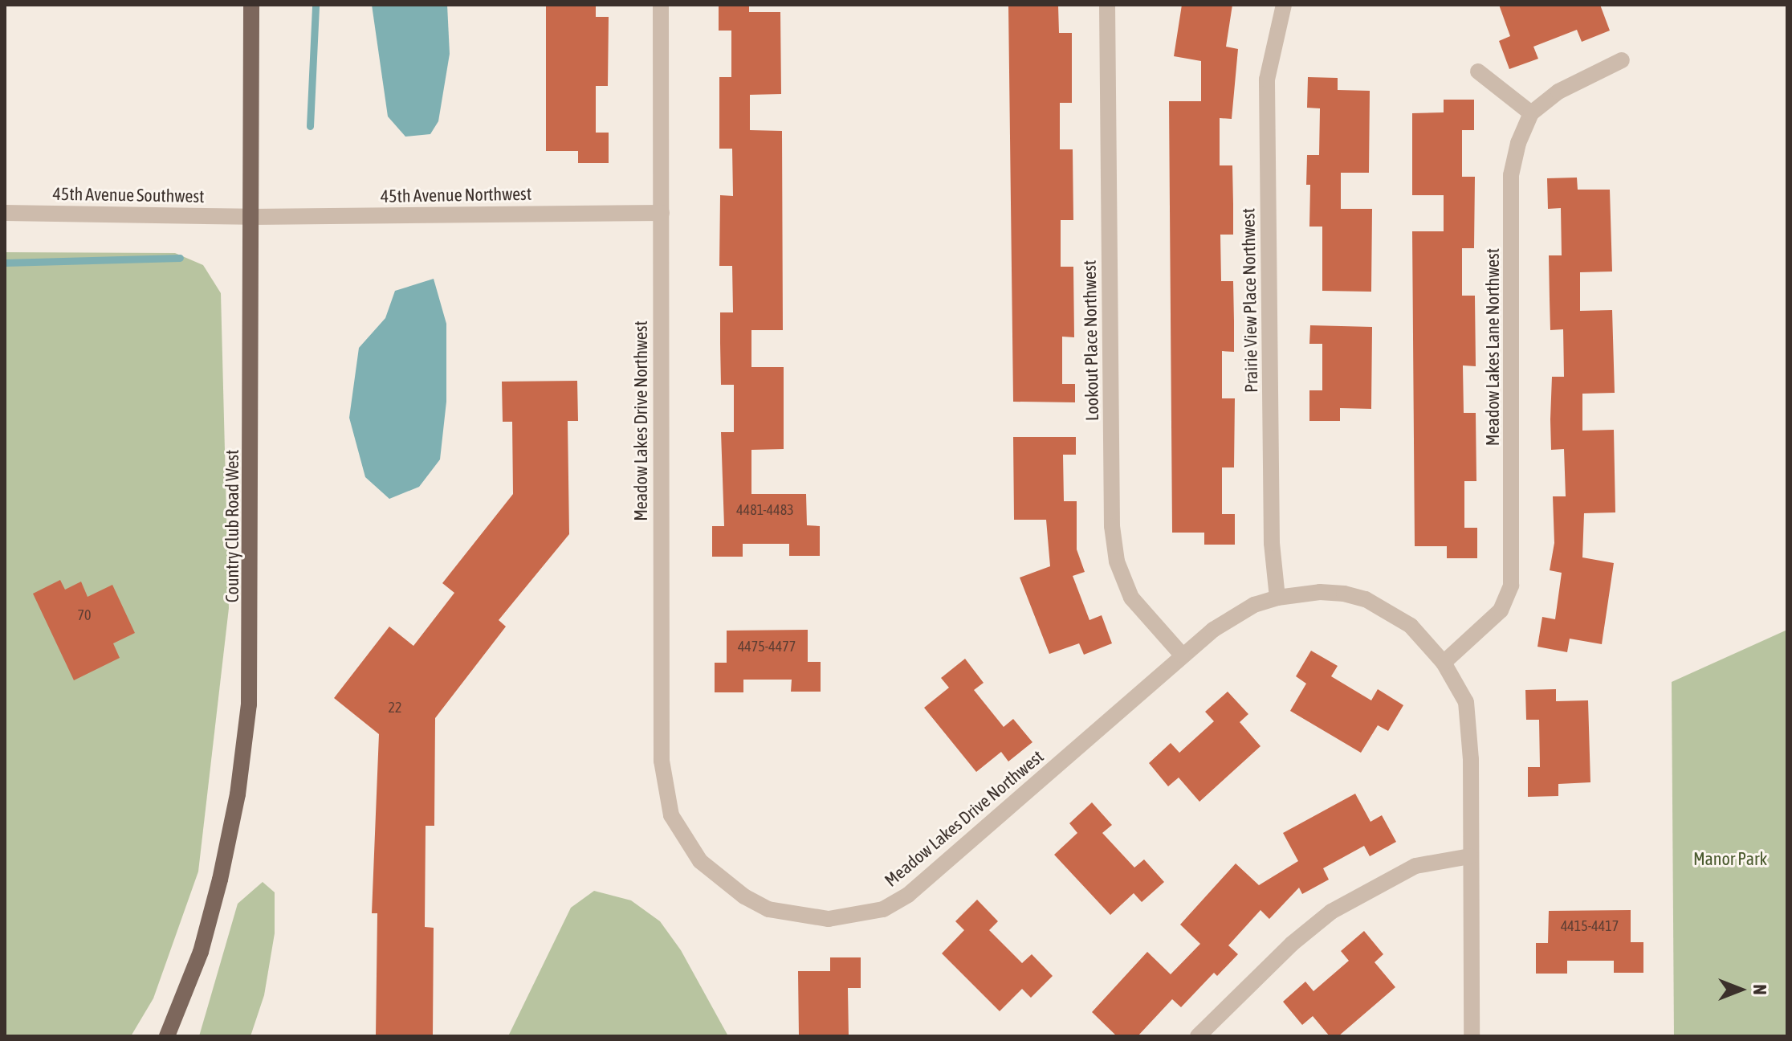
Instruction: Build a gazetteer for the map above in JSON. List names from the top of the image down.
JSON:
{
  "streets": {
    "main road": ["Country Club Road West"],
    "street": [
      "45th Avenue Southwest",
      "45th Avenue Northwest",
      "Prairie View Place Northwest",
      "Lookout Place Northwest",
      "Meadow Lakes Lane Northwest",
      "Meadow Lakes Drive Northwest"
    ]
  },
  "crossings": [
    ["45th Avenue Southwest", "45th Avenue Northwest"],
    ["45th Avenue Southwest", "Country Club Road West"],
    ["45th Avenue Northwest", "Meadow Lakes Drive Northwest"],
    ["45th Avenue Northwest", "Country Club Road West"],
    ["Prairie View Place Northwest", "Meadow Lakes Drive Northwest"],
    ["Lookout Place Northwest", "Meadow Lakes Drive Northwest"],
    ["Meadow Lakes Lane Northwest", "Meadow Lakes Drive Northwest"]
  ],
  "parks": ["Manor Park"],
  "house_numbers": [
    "4481-4483",
    "70",
    "4475-4477",
    "22",
    "4415-4417"
  ],
  "north": "right"
}
